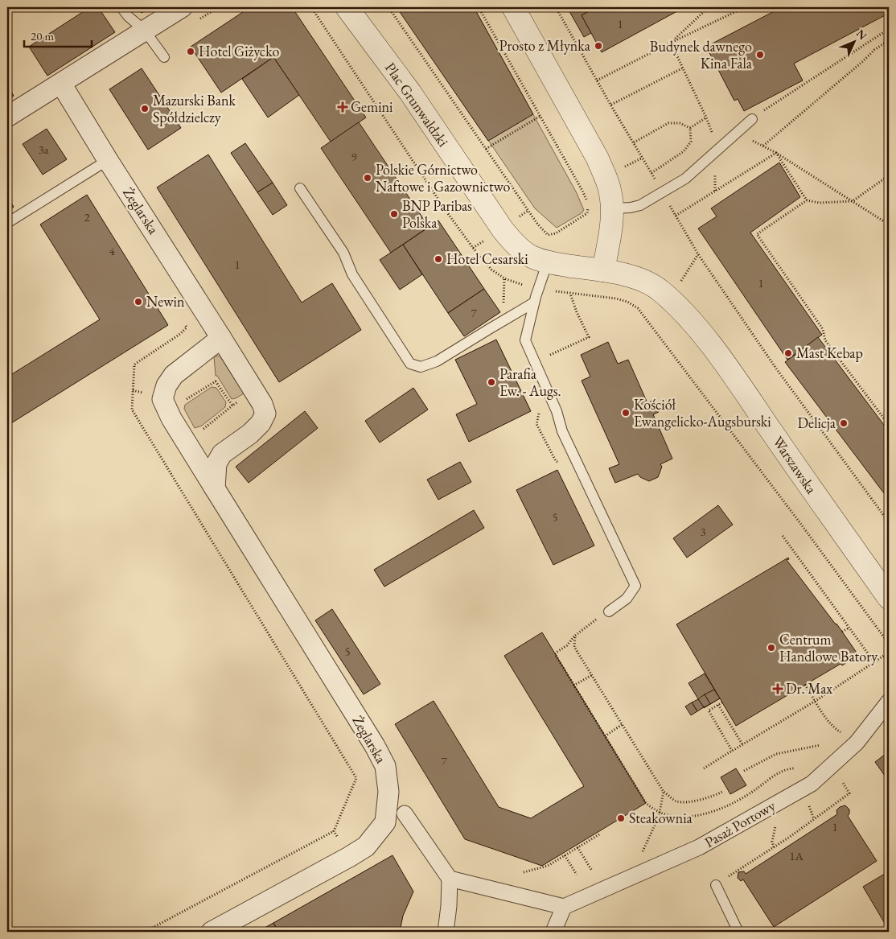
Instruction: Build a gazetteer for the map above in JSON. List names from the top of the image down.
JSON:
{
  "streets": {
    "street": [
      "Plac Grunwaldzki",
      "Żeglarska",
      "Warszawska",
      "Pasaż Portowy"
    ]
  },
  "crossings": [
    ["Plac Grunwaldzki", "Warszawska"]
  ],
  "places": {
    "other": [
      "Prosto z Młynka",
      "Hotel Giżycko",
      "Budynek dawnego Kina Fala",
      "Mazurski Bank Spółdzielczy",
      "Polskie Górnictwo Naftowe i Gazownictwo",
      "BNP Paribas Polska",
      "Hotel Cesarski",
      "Newin",
      "Mast Kebap",
      "Parafia Ew. - Augs.",
      "Kościół Ewangelicko-Augsburski",
      "Delicja",
      "Centrum Handlowe Batory",
      "Steakownia"
    ],
    "health": ["Gemini", "Dr. Max"]
  },
  "house_numbers": [
    "1",
    "3a",
    "9",
    "2",
    "4",
    "1",
    "1",
    "7",
    "5",
    "3",
    "5",
    "7",
    "1",
    "1A"
  ],
  "scale_bar": "20 m",
  "north": "top right"
}
